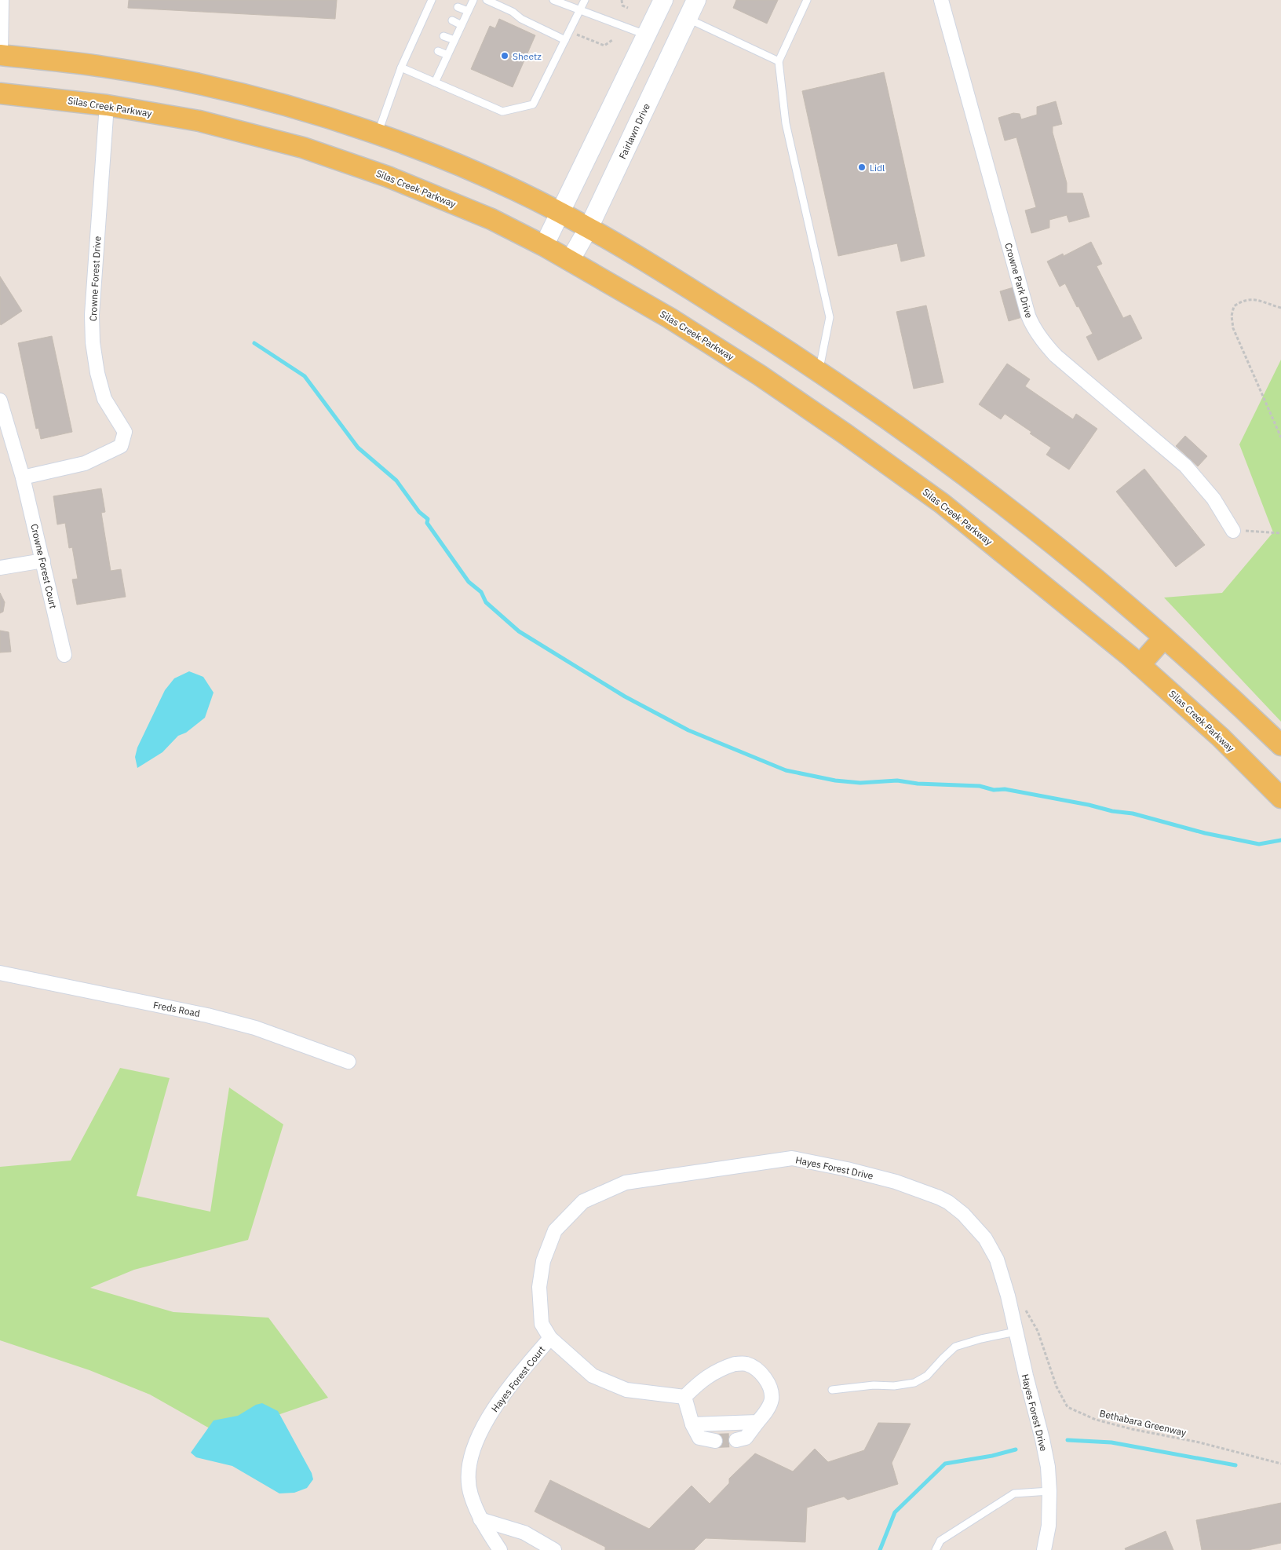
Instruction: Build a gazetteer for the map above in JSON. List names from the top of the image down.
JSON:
{
  "streets": {
    "main road": ["Silas Creek Parkway", "Fairlawn Drive"],
    "street": [
      "Crowne Forest Drive",
      "Crowne Park Drive",
      "Crowne Forest Court",
      "Freds Road",
      "Hayes Forest Drive",
      "Hayes Forest Court"
    ],
    "path": ["Bethabara Greenway"]
  },
  "crossings": [
    ["Silas Creek Parkway", "Fairlawn Drive"],
    ["Silas Creek Parkway", "Crowne Forest Drive"],
    ["Crowne Forest Drive", "Crowne Forest Court"],
    ["Hayes Forest Drive", "Hayes Forest Court"]
  ],
  "places": ["Sheetz", "Lidl"]
}
